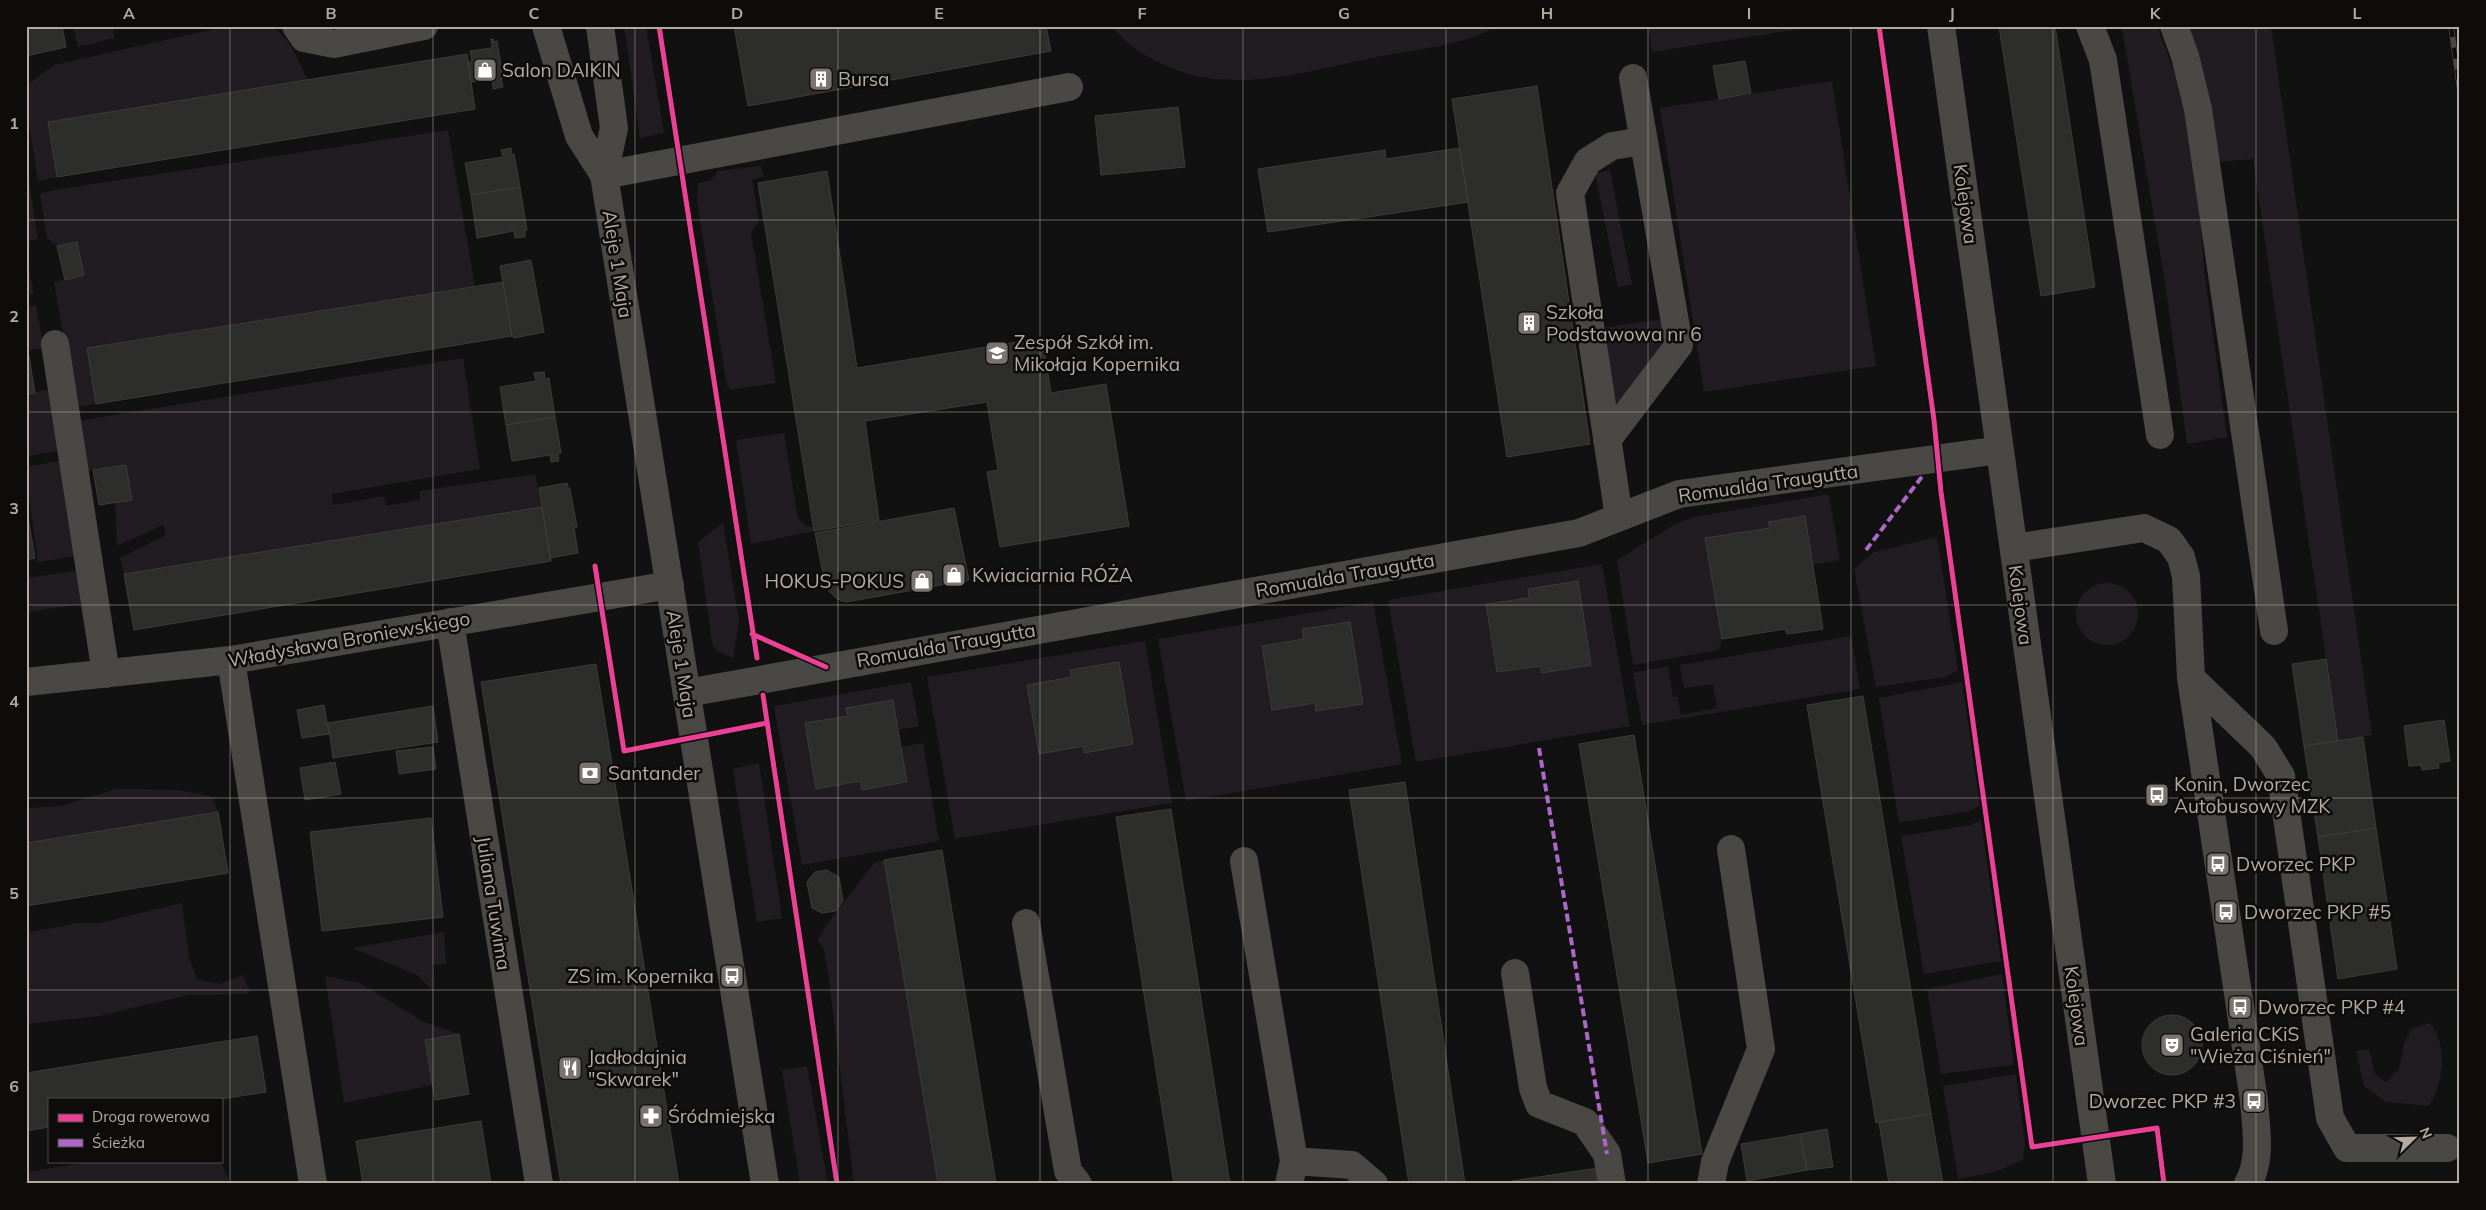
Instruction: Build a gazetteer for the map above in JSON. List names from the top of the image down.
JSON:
{
  "streets": {
    "street": [
      "Kolejowa",
      "Aleje 1 Maja",
      "Romualda Traugutta",
      "Władysława Broniewskiego",
      "Juliana Tuwima"
    ]
  },
  "crossings": [
    ["Kolejowa", "Romualda Traugutta"],
    ["Aleje 1 Maja", "Romualda Traugutta"],
    ["Aleje 1 Maja", "Władysława Broniewskiego"],
    ["Władysława Broniewskiego", "Juliana Tuwima"]
  ],
  "places": {
    "shop": ["Salon DAIKIN", "Kwiaciarnia RÓŻA", "HOKUS-POKUS"],
    "building": ["Bursa", "Szkoła Podstawowa nr 6"],
    "school or university": ["Zespół Szkół im. Mikołaja Kopernika"],
    "bank": ["Santander"],
    "bus stop": [
      "Konin, Dworzec Autobusowy MZK",
      "Dworzec PKP",
      "Dworzec PKP #5",
      "ZS im. Kopernika",
      "Dworzec PKP #4",
      "Dworzec PKP #3"
    ],
    "theatre": ["Galeria CKiS \"Wieża Ciśnień\""],
    "restaurant": ["Jadłodajnia \"Skwarek\""],
    "pharmacy": ["Śródmiejska"]
  },
  "legend": ["Droga rowerowa", "Ścieżka"],
  "north": "top right",
  "grid": {
    "columns": [
      "A",
      "B",
      "C",
      "D",
      "E",
      "F",
      "G",
      "H",
      "I",
      "J",
      "K",
      "L"
    ],
    "rows": [
      "1",
      "2",
      "3",
      "4",
      "5",
      "6"
    ]
  }
}
